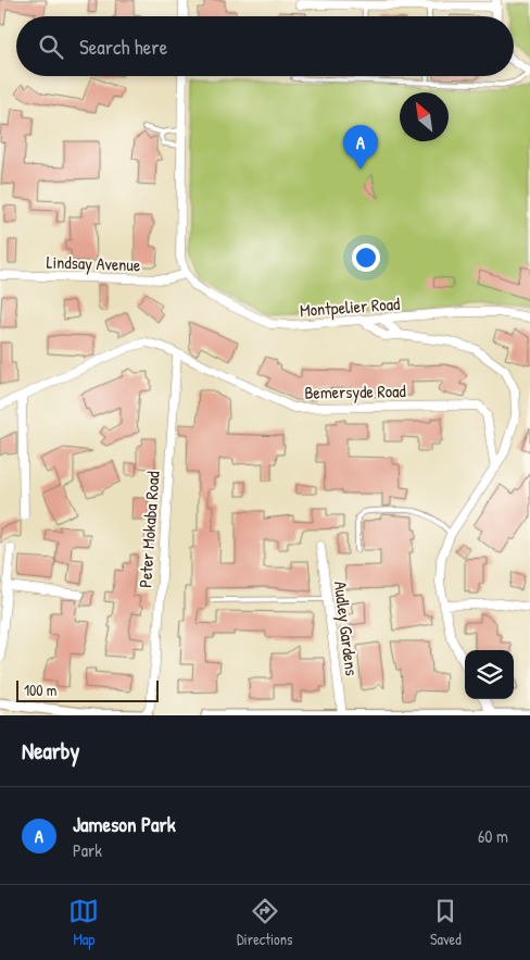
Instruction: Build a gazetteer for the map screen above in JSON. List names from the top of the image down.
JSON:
{
  "streets": {
    "street": [
      "Lindsay Avenue",
      "Montpelier Road",
      "Bemersyde Road",
      "Peter Mokaba Road",
      "Audley Gardens"
    ]
  },
  "crossings": [
    ["Lindsay Avenue", "Montpelier Road"],
    ["Bemersyde Road", "Peter Mokaba Road"]
  ],
  "scale_bar": "100 m",
  "north": "top left",
  "page": {
    "search": "Search here",
    "pins": "A",
    "scale": "100 m",
    "heading": "Nearby",
    "list": [
      {
        "mark": "A",
        "name": "Jameson Park",
        "note": "Park",
        "value": "60 m"
      }
    ],
    "nav": ["Map", "Directions", "Saved"]
  }
}
